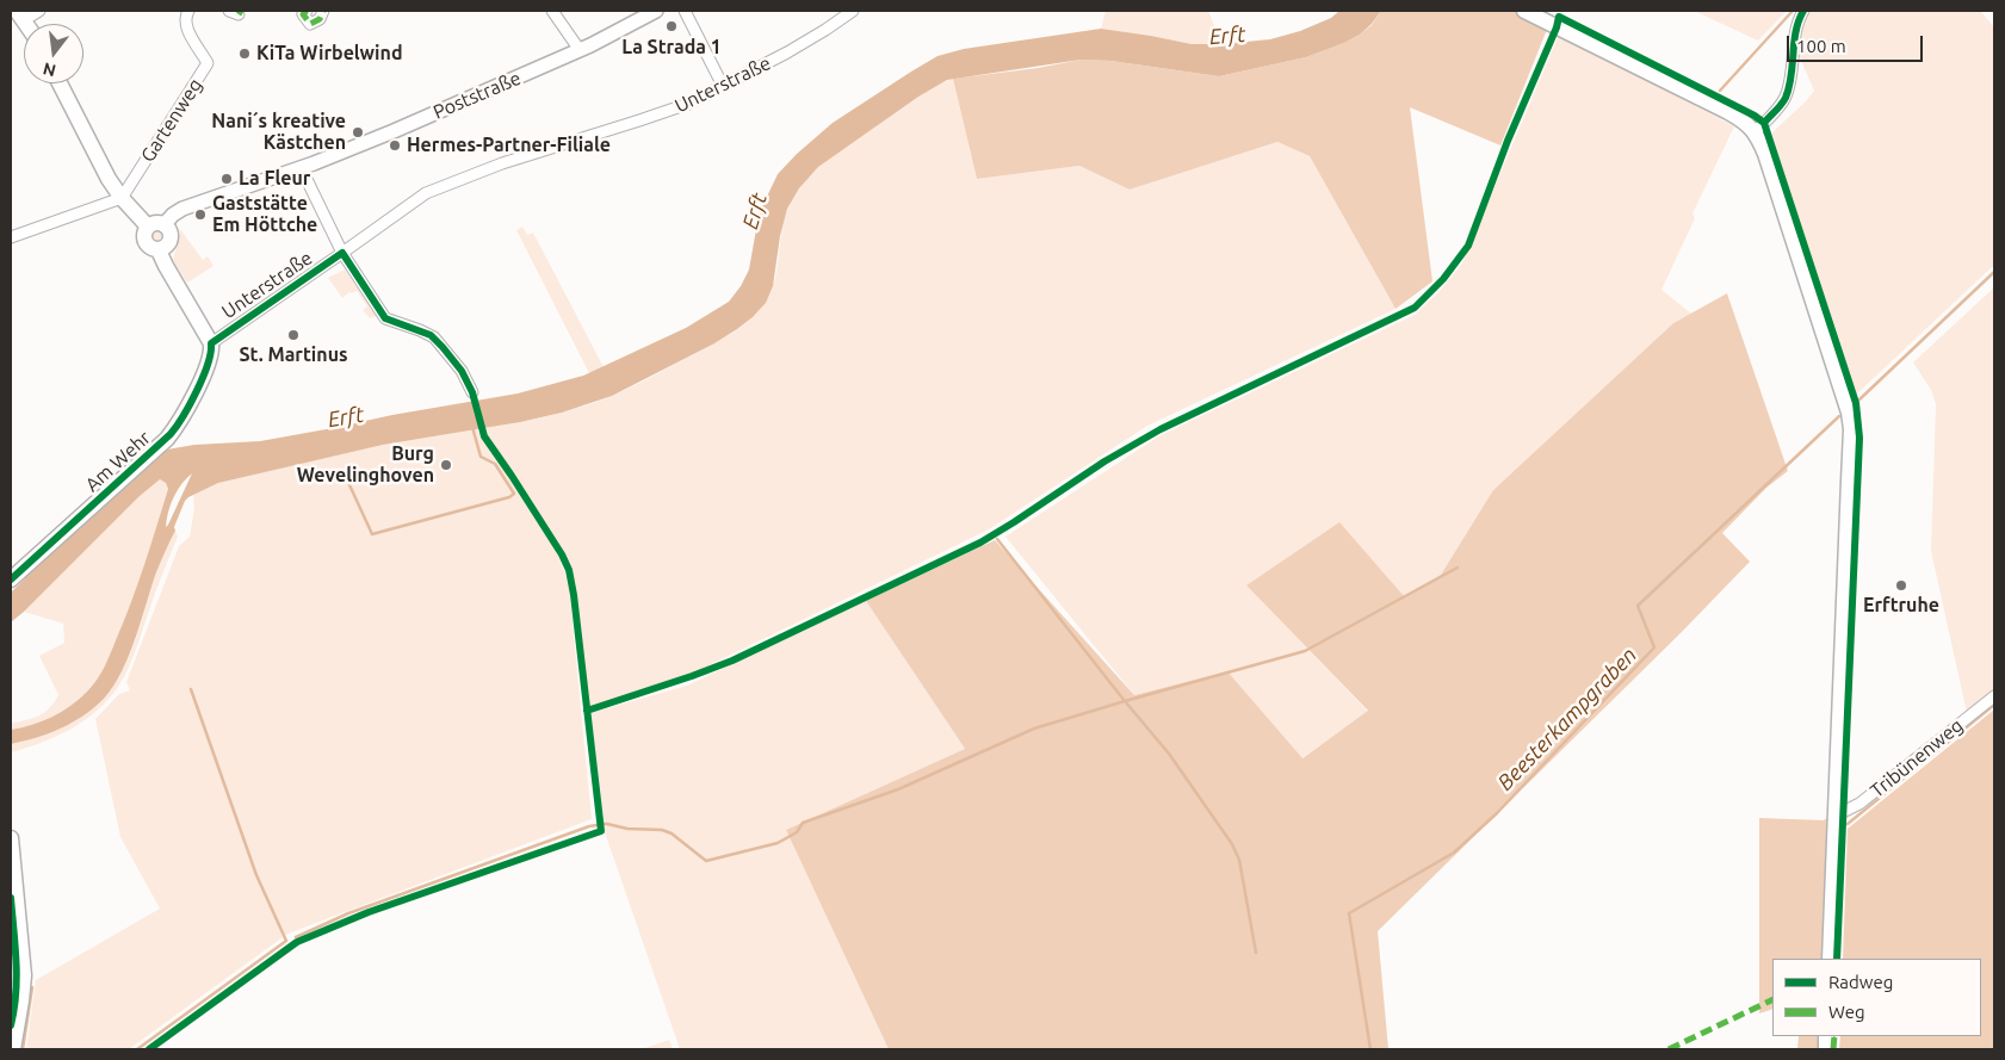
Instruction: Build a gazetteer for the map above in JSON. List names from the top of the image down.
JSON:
{
  "streets": {
    "main road": ["Am Wehr"],
    "street": [
      "Unterstraße",
      "Poststraße",
      "Gartenweg",
      "Tribünenweg"
    ]
  },
  "crossings": [
    ["Unterstraße", "Am Wehr"]
  ],
  "water": ["Erft", "Beesterkampgraben"],
  "places": [
    "La Strada 1",
    "KiTa Wirbelwind",
    "Nani´s kreative Kästchen",
    "Hermes-Partner-Filiale",
    "La Fleur",
    "Gaststätte Em Höttche",
    "St. Martinus",
    "Burg Wevelinghoven",
    "Erftruhe"
  ],
  "legend": ["Radweg", "Weg"],
  "scale_bar": "100 m",
  "north": "bottom"
}
